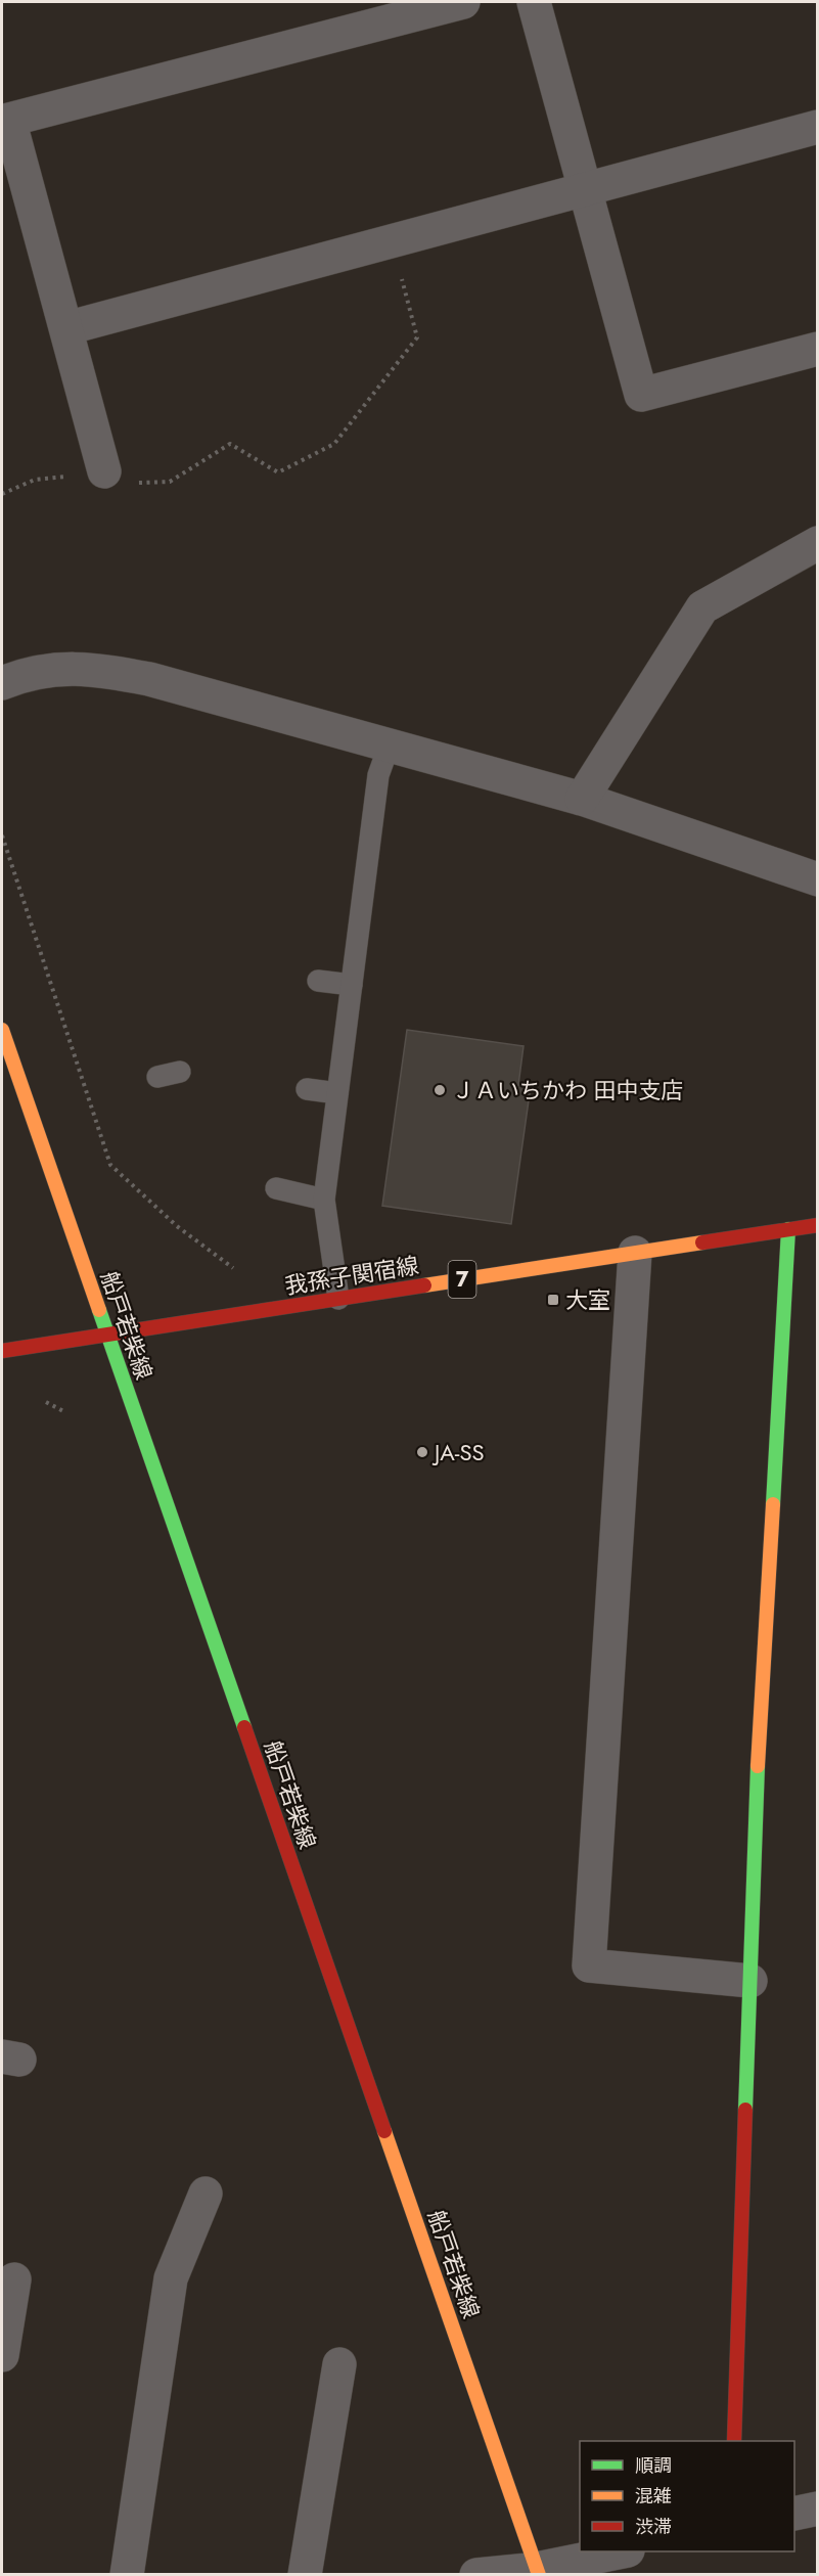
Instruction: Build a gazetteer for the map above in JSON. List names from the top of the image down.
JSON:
{
  "streets": {
    "street": ["我孫子関宿線", "7", "船戸若柴線"]
  },
  "crossings": [
    ["我孫子関宿線", "船戸若柴線"]
  ],
  "places": {
    "other": ["ＪＡいちかわ 田中支店", "JA-SS"],
    "transit": ["大室"]
  },
  "legend": ["順調", "混雑", "渋滞"]
}
